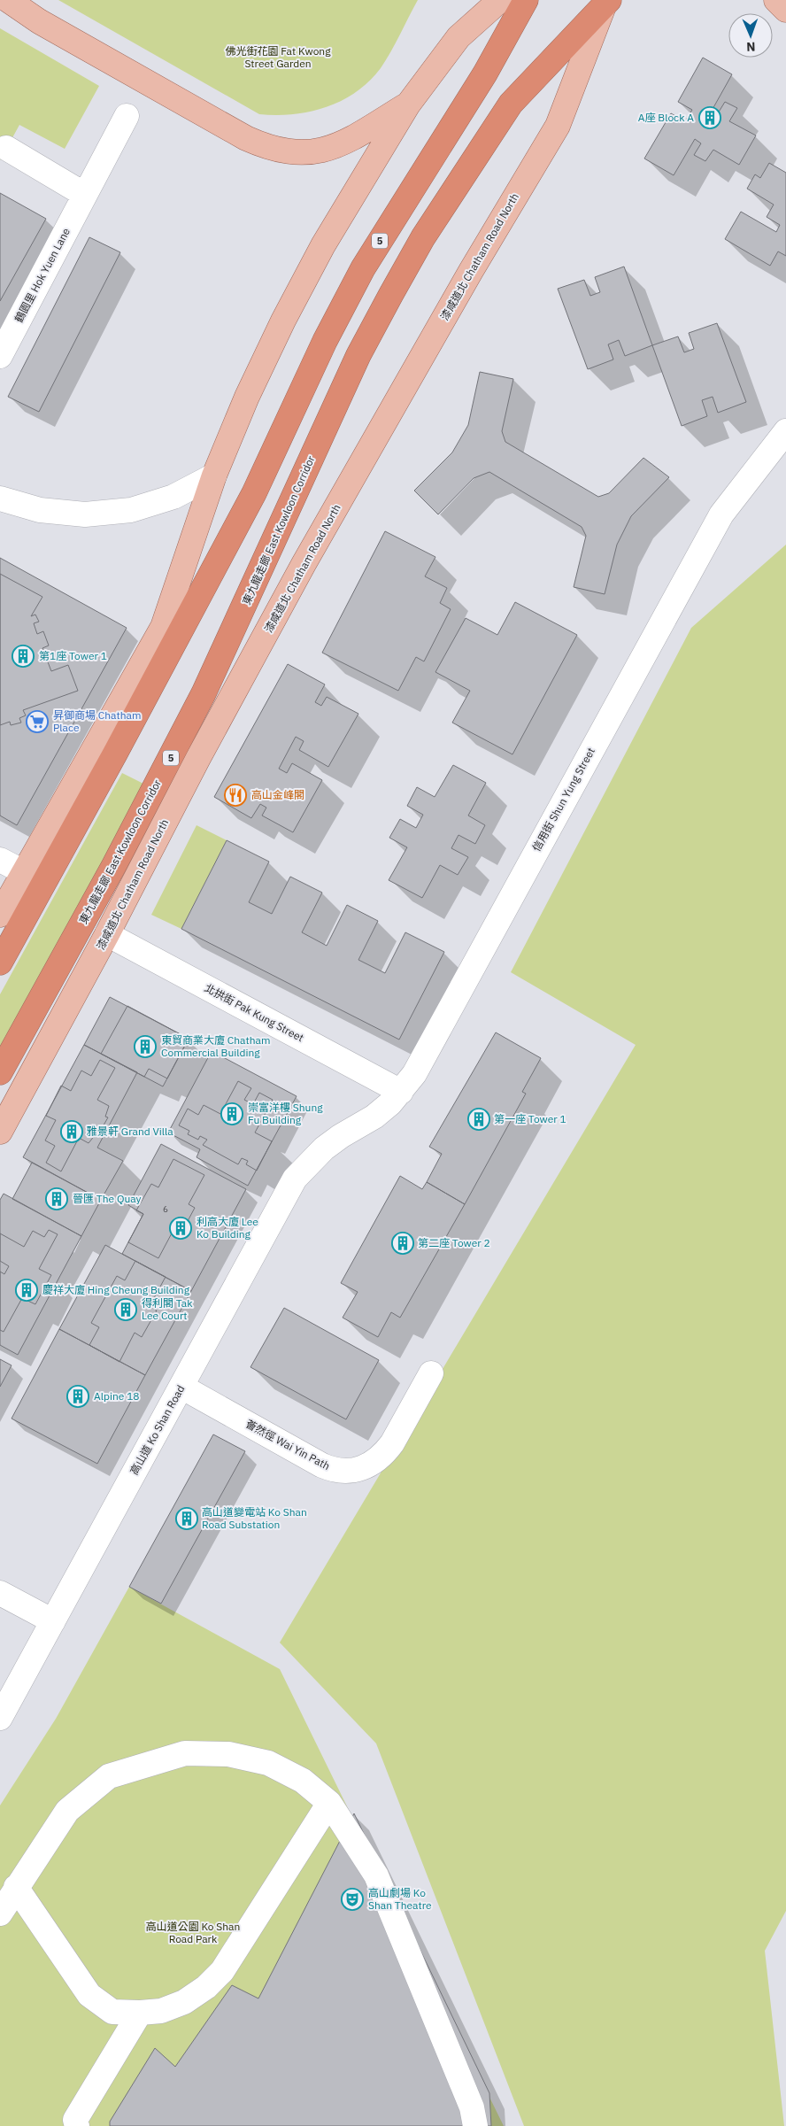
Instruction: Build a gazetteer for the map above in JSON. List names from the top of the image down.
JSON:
{
  "streets": {
    "highway": ["5", "漆咸道北 Chatham Road North", "東九龍走廊 East Kowloon Corridor"],
    "street": [
      "鶴園里 Hok Yuen Lane",
      "信用街 Shun Yung Street",
      "北拱街 Pak Kung Street",
      "高山道 Ko Shan Road",
      "薈然徑 Wai Yin Path"
    ]
  },
  "crossings": [
    ["漆咸道北 Chatham Road North", "東九龍走廊 East Kowloon Corridor"],
    ["漆咸道北 Chatham Road North", "北拱街 Pak Kung Street"],
    ["信用街 Shun Yung Street", "北拱街 Pak Kung Street"],
    ["信用街 Shun Yung Street", "高山道 Ko Shan Road"],
    ["高山道 Ko Shan Road", "薈然徑 Wai Yin Path"]
  ],
  "parks": ["佛光街花園 Fat Kwong Street Garden", "高山道公園 Ko Shan Road Park"],
  "places": {
    "building": [
      "A座 Block A",
      "第1座 Tower 1",
      "東貿商業大廈 Chatham Commercial Building",
      "崇富洋樓 Shung Fu Building",
      "第一座 Tower 1",
      "雅景軒 Grand Villa",
      "晉匯 The Quay",
      "利高大廈 Lee Ko Building",
      "第二座 Tower 2",
      "慶祥大廈 Hing Cheung Building",
      "得利閣 Tak Lee Court",
      "Alpine 18",
      "高山道變電站 Ko Shan Road Substation"
    ],
    "supermarket": ["昇御商場 Chatham Place"],
    "restaurant": ["高山金峰閣"],
    "theatre": ["高山劇場 Ko Shan Theatre"]
  },
  "house_numbers": ["6"],
  "north": "bottom"
}
